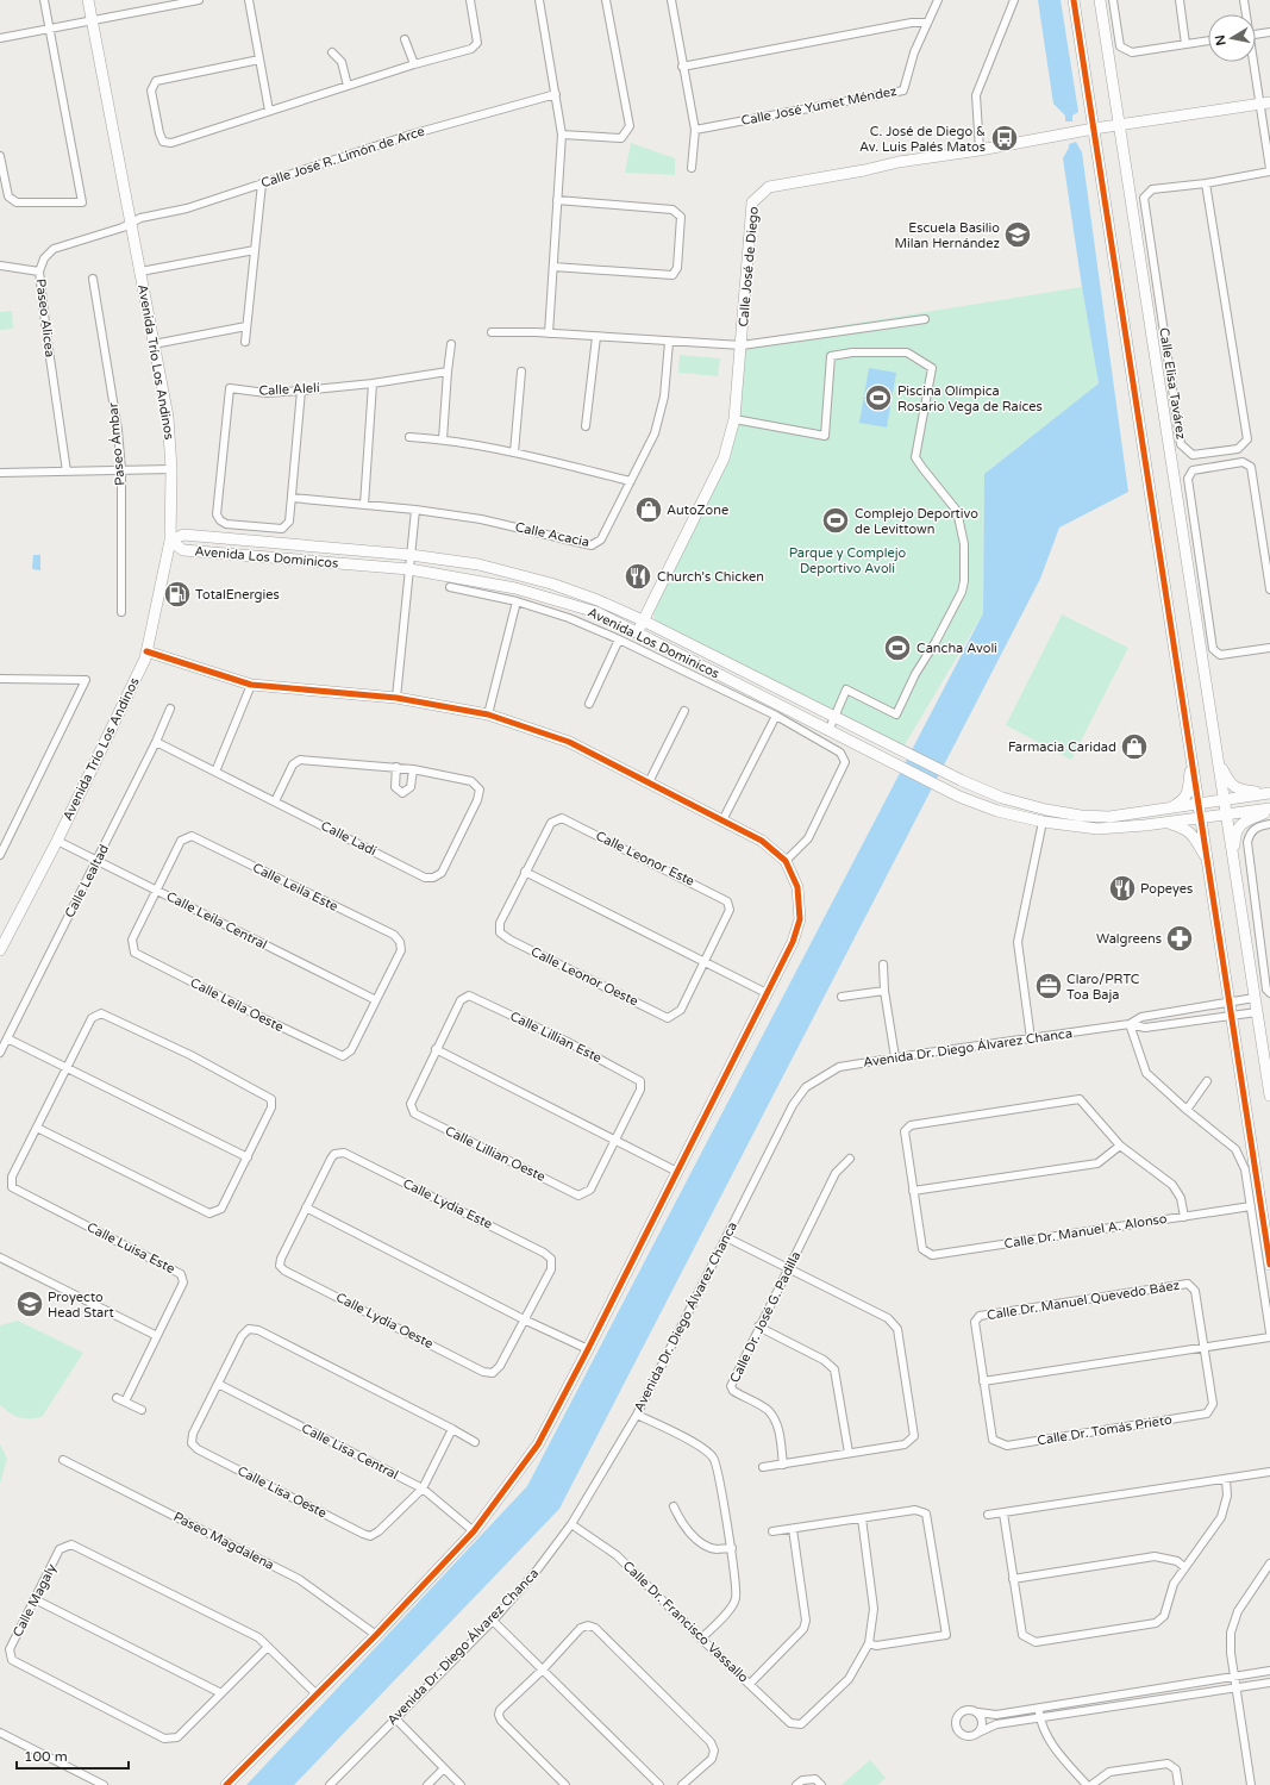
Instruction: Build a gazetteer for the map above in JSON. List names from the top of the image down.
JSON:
{
  "streets": {
    "street": [
      "Calle José Yumet Méndez",
      "Calle José R. Limón de Arce",
      "Calle José de Diego",
      "Paseo Alicea",
      "Avenida Trío Los Andinos",
      "Calle Elisa Tavárez",
      "Calle Alelí",
      "Paseo Ámbar",
      "Calle Acacia",
      "Avenida Los Dominicos",
      "Calle Ladi",
      "Calle Leonor Este",
      "Calle Lealtad",
      "Calle Leila Este",
      "Calle Leila Central",
      "Calle Leonor Oeste",
      "Calle Leila Oeste",
      "Calle Lillian Este",
      "Avenida Dr. Diego Álvarez Chanca",
      "Calle Lillian Oeste",
      "Calle Lydia Este",
      "Calle Dr. Manuel A. Alonso",
      "Calle Luisa Este",
      "Calle Dr. Manuel Quevedo Báez",
      "Calle Dr. José G. Padilla",
      "Calle Lydia Oeste",
      "Calle Dr. Tomás Prieto",
      "Calle Lisa Central",
      "Calle Lisa Oeste",
      "Paseo Magdalena",
      "Calle Magaly",
      "Calle Dr. Francisco Vassallo"
    ]
  },
  "crossings": [
    ["Calle José R. Limón de Arce", "Paseo Alicea"],
    ["Calle José R. Limón de Arce", "Avenida Trío Los Andinos"],
    ["Calle José de Diego", "Avenida Los Dominicos"],
    ["Paseo Alicea", "Avenida Trío Los Andinos"],
    ["Avenida Trío Los Andinos", "Avenida Los Dominicos"],
    ["Avenida Trío Los Andinos", "Calle Leila Central"],
    ["Calle Alelí", "Calle Acacia"],
    ["Calle Ladi", "Calle Lealtad"],
    ["Calle Leonor Este", "Calle Leonor Oeste"],
    ["Calle Lealtad", "Calle Leila Central"],
    ["Calle Leila Este", "Calle Leila Central"],
    ["Calle Leila Este", "Calle Leila Oeste"],
    ["Calle Leila Central", "Calle Leila Oeste"],
    ["Calle Lillian Este", "Calle Lillian Oeste"],
    ["Avenida Dr. Diego Álvarez Chanca", "Calle Dr. Francisco Vassallo"],
    ["Calle Lydia Este", "Calle Lydia Oeste"],
    ["Calle Dr. Manuel Quevedo Báez", "Calle Dr. Tomás Prieto"],
    ["Calle Lisa Central", "Calle Lisa Oeste"]
  ],
  "parks": ["Parque y Complejo Deportivo Avoli"],
  "places": {
    "bus stop": ["C. José de Diego & Av. Luis Palés Matos"],
    "school or university": ["Escuela Basilio Milan Hernández", "Proyecto Head Start"],
    "sports": ["Piscina Olímpica Rosario Vega de Raíces", "Complejo Deportivo de Levittown", "Cancha Avoli"],
    "shop": ["AutoZone", "Farmacia Caridad"],
    "restaurant": ["Church's Chicken", "Popeyes"],
    "fuel station": ["TotalEnergies"],
    "pharmacy": ["Walgreens"],
    "office": ["Claro/PRTC Toa Baja"]
  },
  "scale_bar": "100 m",
  "north": "left"
}
